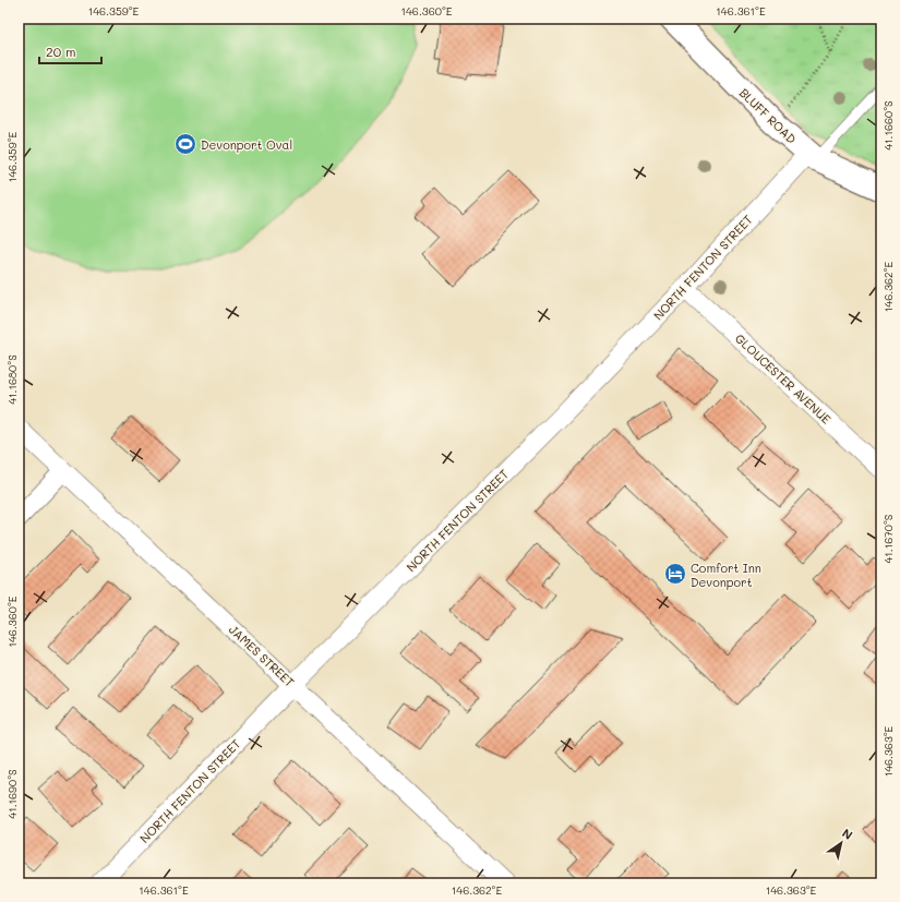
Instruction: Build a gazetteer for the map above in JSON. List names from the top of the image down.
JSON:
{
  "streets": {
    "street": [
      "BLUFF ROAD",
      "NORTH FENTON STREET",
      "GLOUCESTER AVENUE",
      "JAMES STREET"
    ]
  },
  "crossings": [
    ["BLUFF ROAD", "NORTH FENTON STREET"],
    ["NORTH FENTON STREET", "GLOUCESTER AVENUE"],
    ["NORTH FENTON STREET", "JAMES STREET"]
  ],
  "places": {
    "sports": ["Devonport Oval"],
    "hotel": ["Comfort Inn Devonport"]
  },
  "scale_bar": "20 m",
  "north": "top right",
  "coordinates": [
    "146.359°E",
    "146.360°E",
    "146.361°E",
    "41.1660°S",
    "146.362°E",
    "41.1680°S",
    "41.1670°S",
    "146.363°E",
    "41.1690°S"
  ]
}
